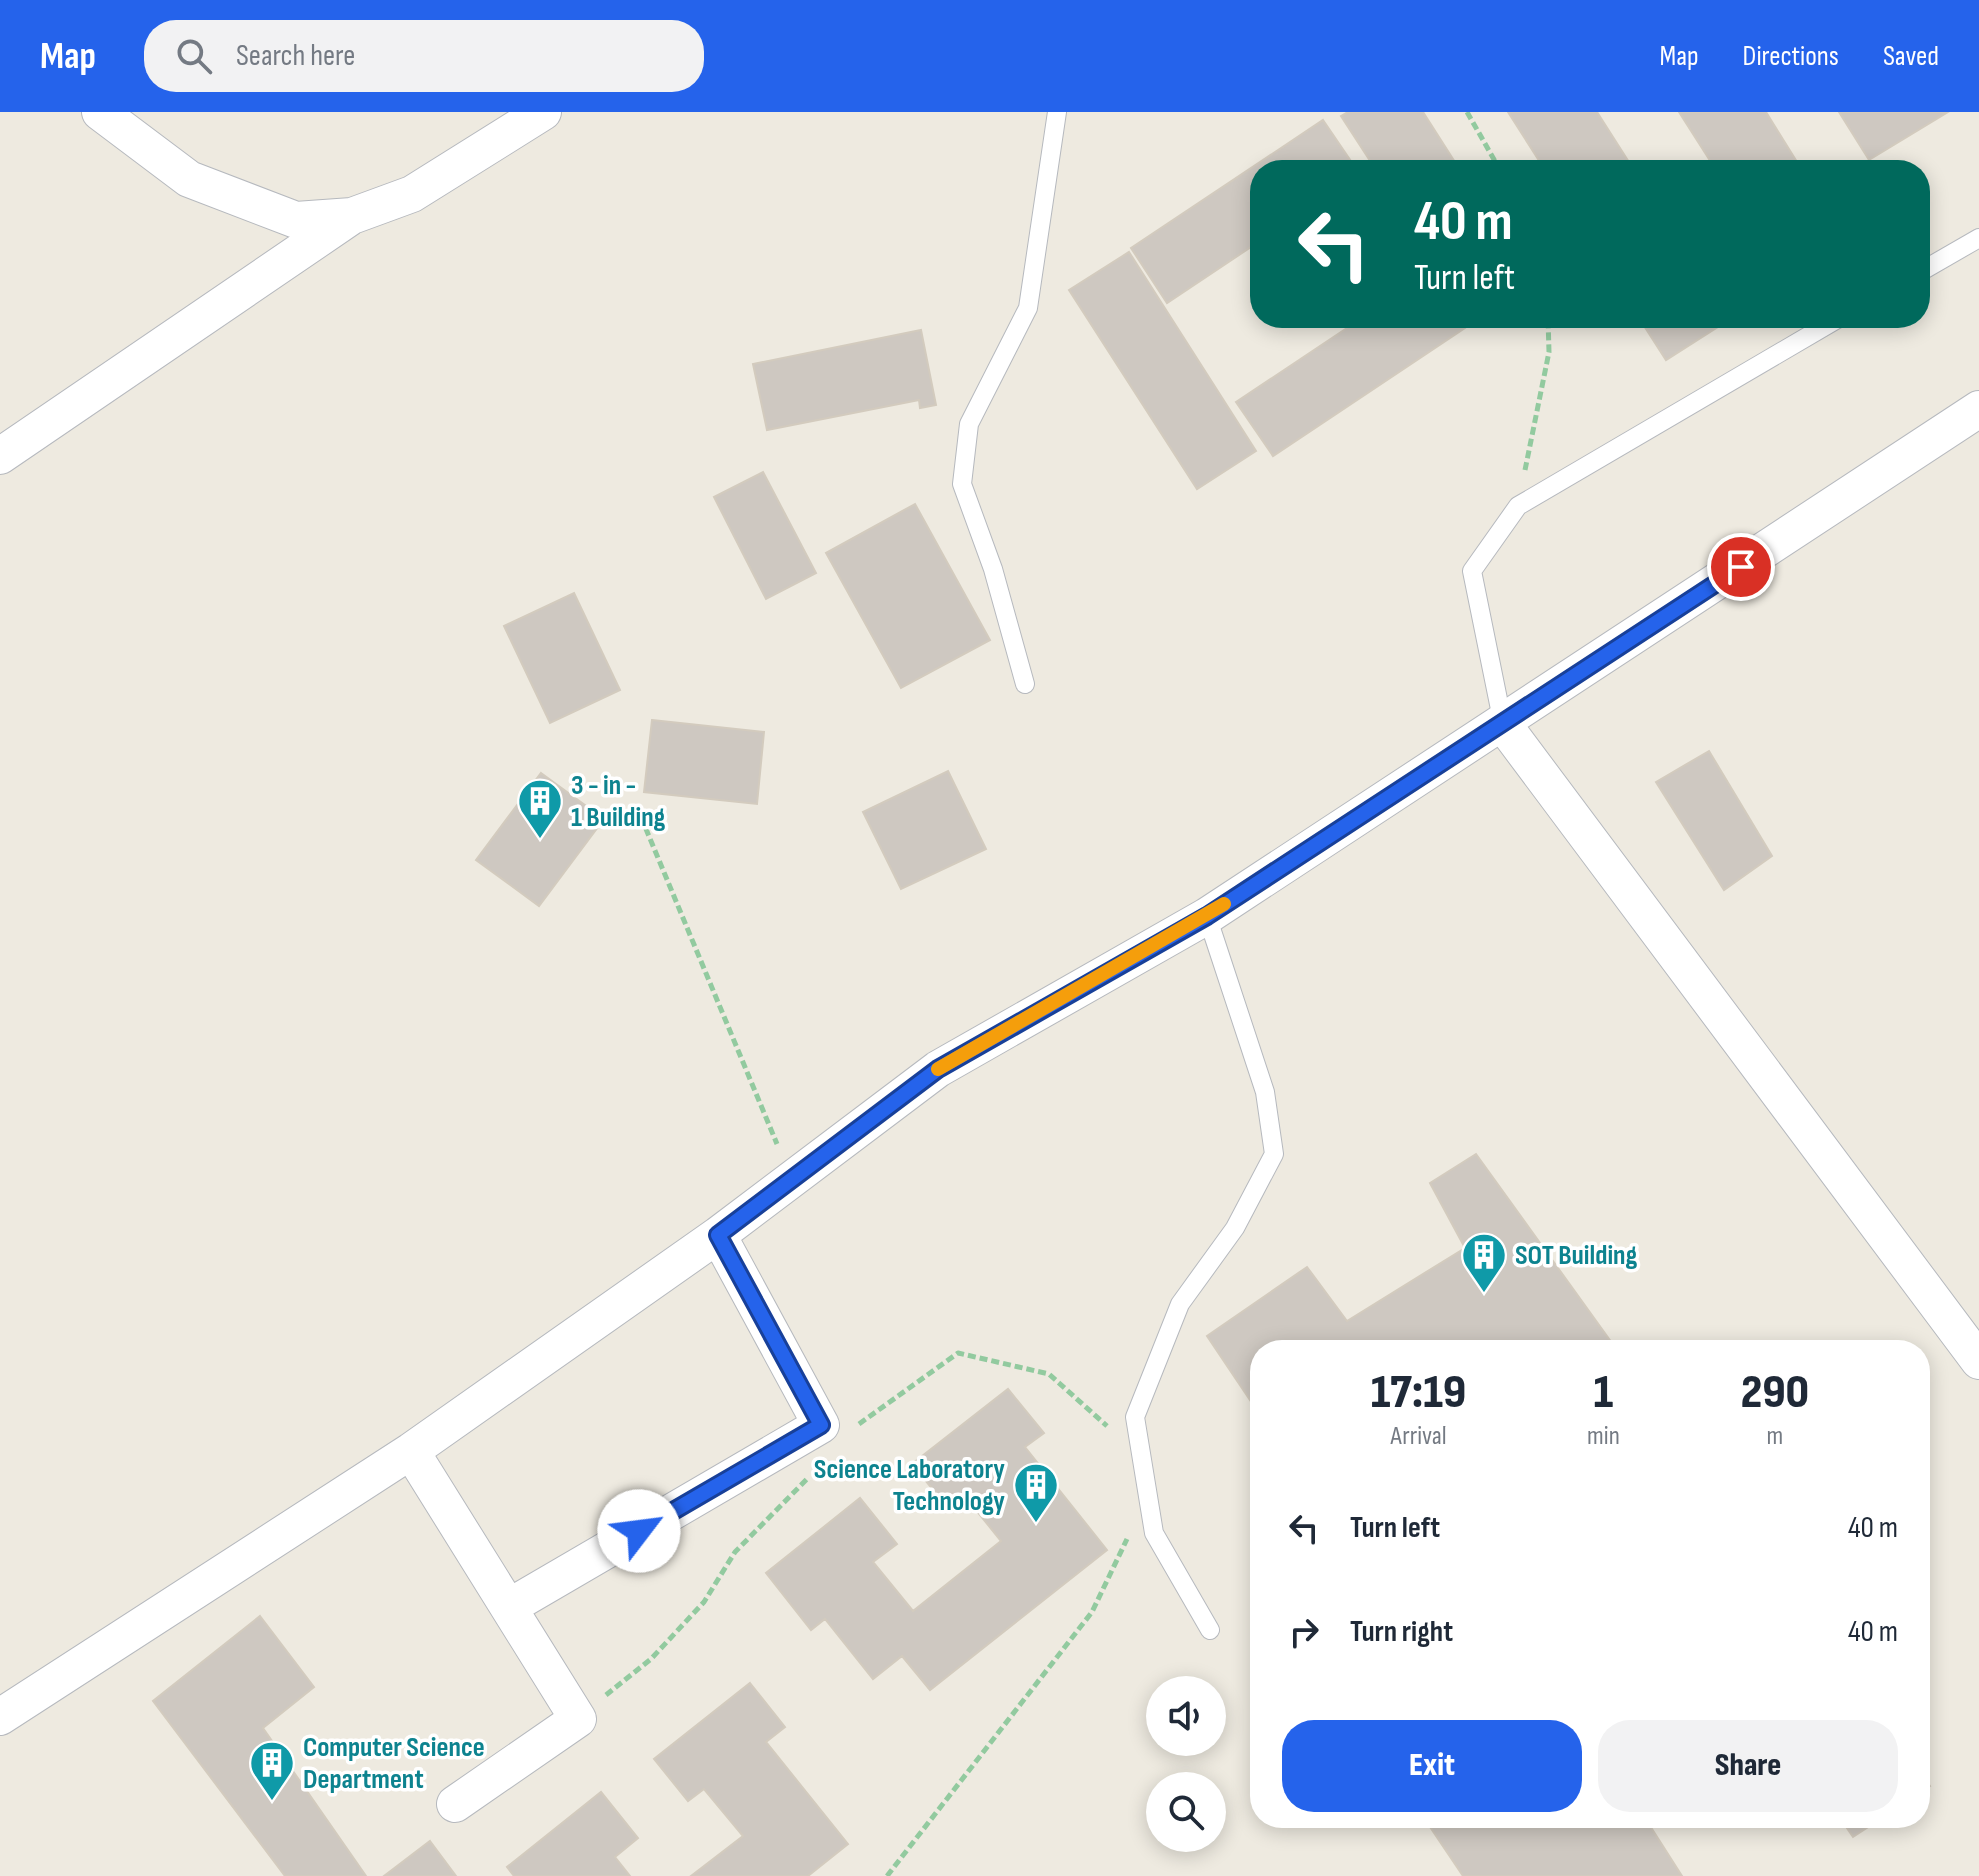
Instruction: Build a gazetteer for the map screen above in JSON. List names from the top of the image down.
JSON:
{
  "places": {
    "building": [
      "3 - in - 1 Building",
      "SOT Building",
      "Science Laboratory Technology",
      "Computer Science Department"
    ]
  },
  "page": {
    "header": "Map",
    "search": "Search here",
    "nav": ["Map", "Directions", "Saved"],
    "turn": ["40 m", "Turn left"],
    "eta": [
      "17:19",
      "Arrival",
      "1",
      "min",
      "290",
      "m"
    ],
    "list": [
      {
        "name": "Turn left",
        "value": "40 m"
      },
      {
        "name": "Turn right",
        "value": "40 m"
      }
    ],
    "buttons": ["Exit", "Share"]
  }
}
